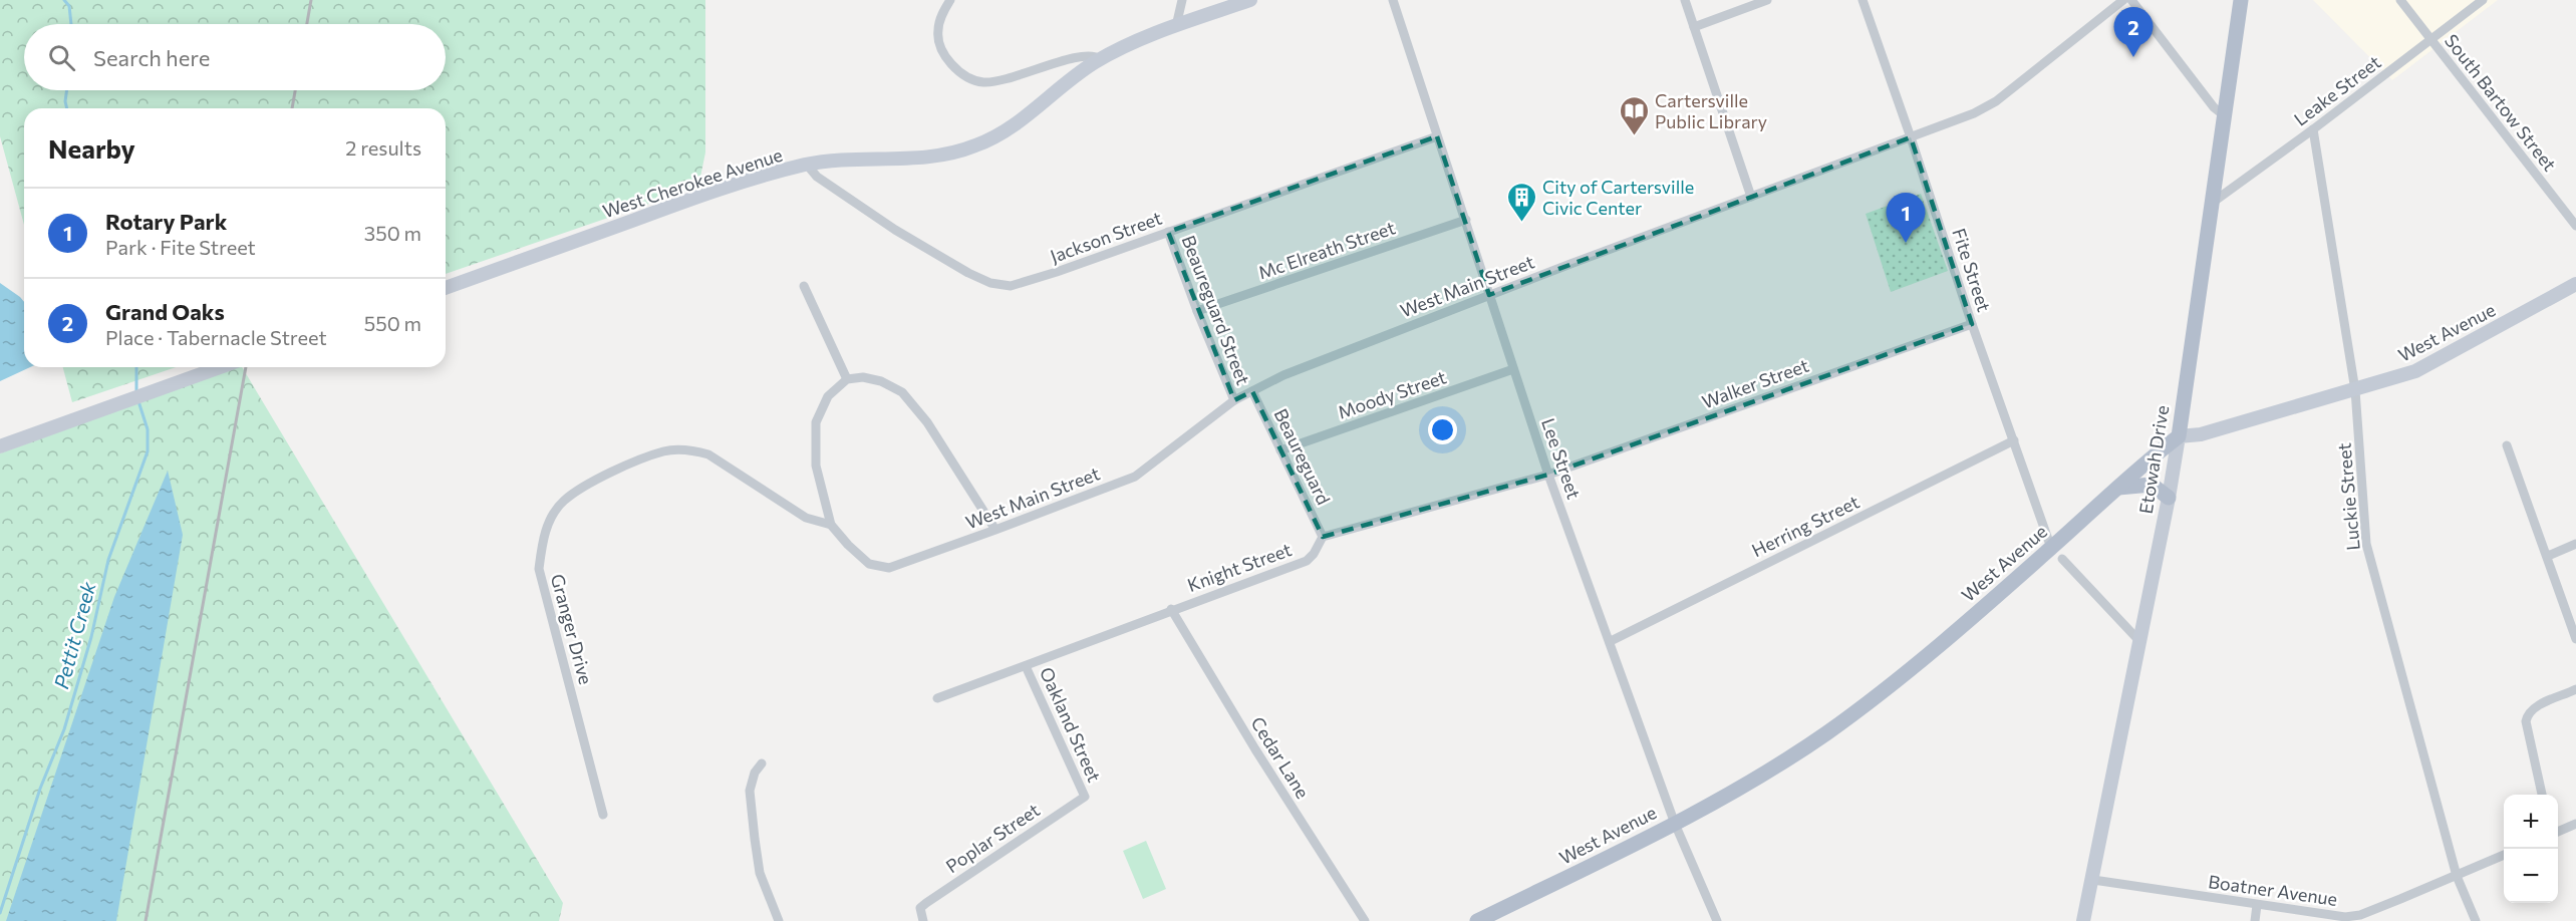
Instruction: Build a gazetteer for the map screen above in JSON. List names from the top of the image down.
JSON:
{
  "streets": {
    "main road": ["West Cherokee Avenue", "West Avenue", "Etowah Drive"],
    "street": [
      "Leake Street",
      "South Bartow Street",
      "Jackson Street",
      "Mc Elreath Street",
      "Fite Street",
      "West Main Street",
      "Beaureguard Street",
      "Walker Street",
      "Moody Street",
      "Beaureguard",
      "Lee Street",
      "Luckie Street",
      "Herring Street",
      "Knight Street",
      "Granger Drive",
      "Oakland Street",
      "Cedar Lane",
      "Poplar Street",
      "Boatner Avenue"
    ]
  },
  "crossings": [
    ["Leake Street", "South Bartow Street"],
    ["Leake Street", "Etowah Drive"],
    ["Leake Street", "Luckie Street"],
    ["West Cherokee Avenue", "Jackson Street"],
    ["Jackson Street", "Beaureguard Street"],
    ["Jackson Street", "Lee Street"],
    ["Mc Elreath Street", "Beaureguard Street"],
    ["Mc Elreath Street", "Lee Street"],
    ["Fite Street", "West Main Street"],
    ["Fite Street", "West Avenue"],
    ["Fite Street", "Walker Street"],
    ["Fite Street", "Etowah Drive"],
    ["Fite Street", "Herring Street"],
    ["West Main Street", "Beaureguard Street"],
    ["West Main Street", "Beaureguard"],
    ["West Main Street", "Lee Street"],
    ["West Main Street", "Granger Drive"],
    ["West Avenue", "Lee Street"],
    ["West Avenue", "Etowah Drive"],
    ["West Avenue", "Luckie Street"],
    ["Walker Street", "Lee Street"],
    ["Moody Street", "Beaureguard"],
    ["Moody Street", "Lee Street"],
    ["Beaureguard", "Knight Street"],
    ["Lee Street", "Herring Street"],
    ["Etowah Drive", "Boatner Avenue"],
    ["Luckie Street", "Boatner Avenue"],
    ["Knight Street", "Oakland Street"],
    ["Knight Street", "Cedar Lane"],
    ["Oakland Street", "Poplar Street"]
  ],
  "water": ["Pettit Creek"],
  "places": {
    "library": ["Cartersville Public Library"],
    "building": ["City of Cartersville Civic Center"]
  },
  "page": {
    "pins": ["2", "1"],
    "search": "Search here",
    "heading": ["Nearby", "2 results"],
    "list": [
      {
        "mark": "1",
        "name": "Rotary Park",
        "note": "Park · Fite Street",
        "value": "350 m"
      },
      {
        "mark": "2",
        "name": "Grand Oaks",
        "note": "Place · Tabernacle Street",
        "value": "550 m"
      }
    ],
    "map_buttons": ["+", "−"]
  }
}
